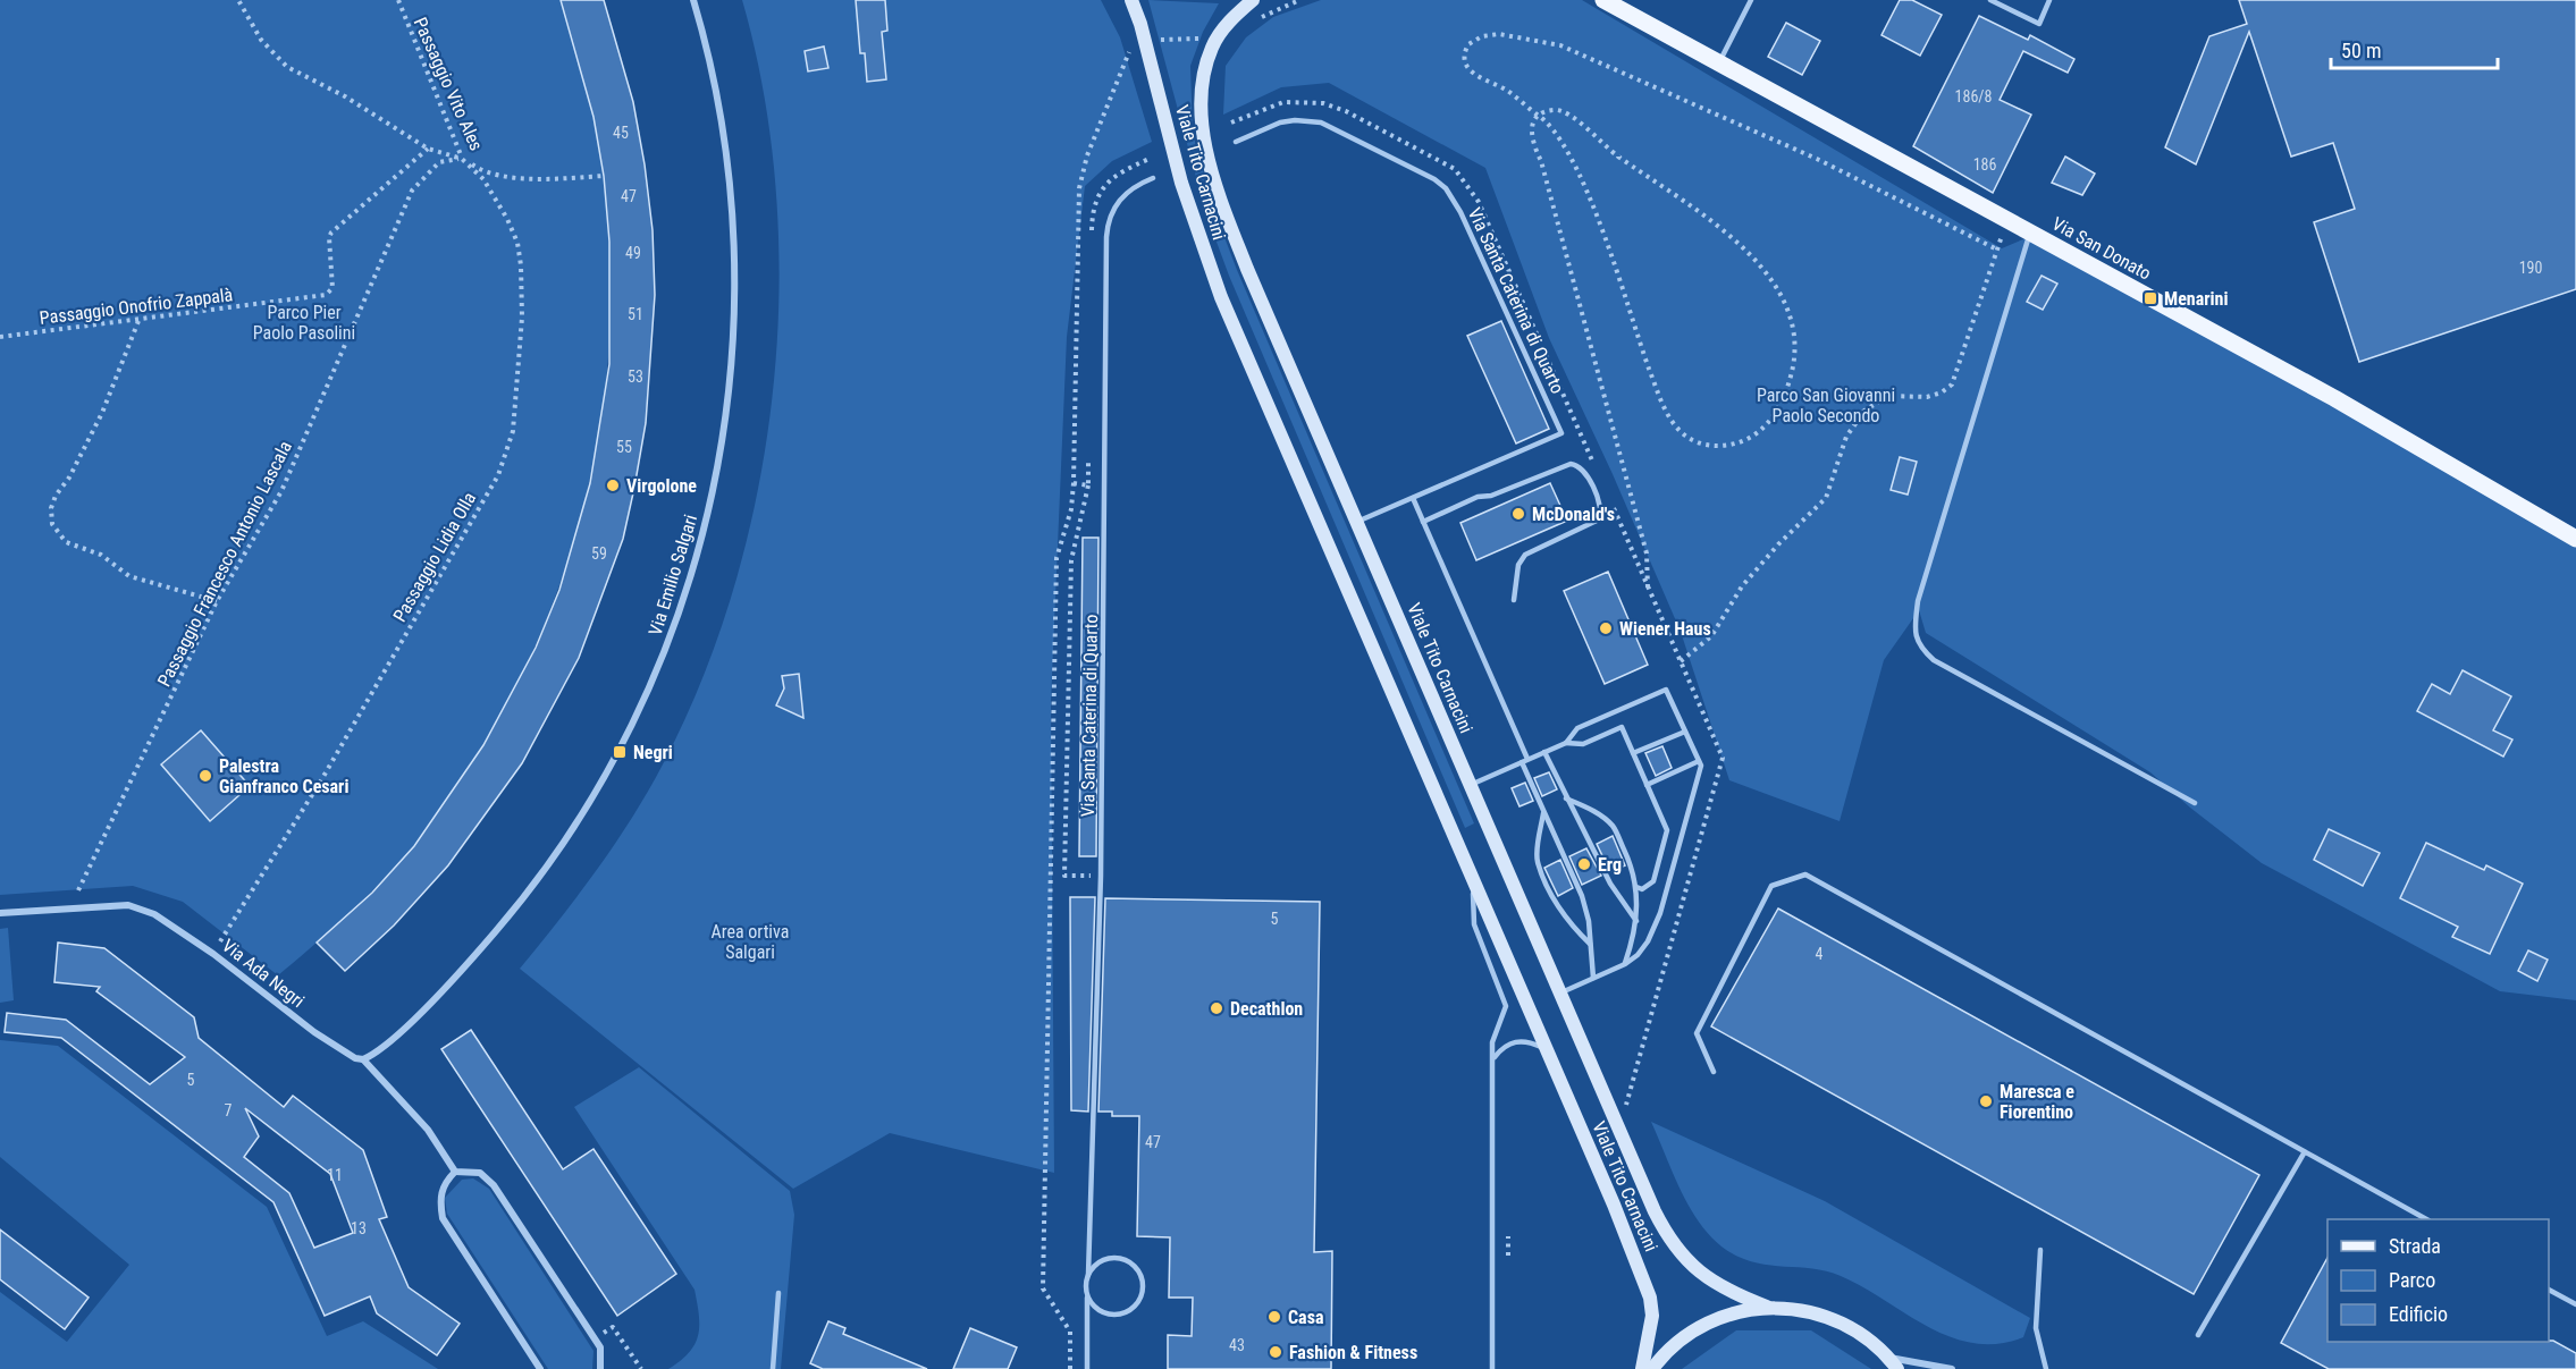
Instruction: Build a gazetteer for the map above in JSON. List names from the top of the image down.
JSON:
{
  "streets": {
    "main road": ["Viale Tito Carnacini", "Via San Donato"],
    "street": ["Via Emilio Salgari", "Via Ada Negri"],
    "lane": ["Via Santa Caterina di Quarto"],
    "path": [
      "Passaggio Vito Ales",
      "Passaggio Onofrio Zappalà",
      "Passaggio Lidia Olla",
      "Passaggio Francesco Antonio Lascala"
    ]
  },
  "crossings": [
    ["Passaggio Vito Ales", "Passaggio Lidia Olla"],
    ["Passaggio Vito Ales", "Passaggio Francesco Antonio Lascala"],
    ["Viale Tito Carnacini", "Via Santa Caterina di Quarto"],
    ["Passaggio Lidia Olla", "Passaggio Francesco Antonio Lascala"],
    ["Via Emilio Salgari", "Via Ada Negri"]
  ],
  "parks": ["Parco Pier Paolo Pasolini", "Parco San Giovanni Paolo Secondo", "Area ortiva Salgari"],
  "places": {
    "transit": ["Menarini", "Negri"],
    "other": [
      "Virgolone",
      "McDonald's",
      "Wiener Haus",
      "Palestra Gianfranco Cesari",
      "Erg",
      "Decathlon",
      "Maresca e Fiorentino",
      "Casa",
      "Fashion & Fitness"
    ]
  },
  "house_numbers": [
    "186/8",
    "45",
    "186",
    "47",
    "49",
    "190",
    "51",
    "53",
    "55",
    "59",
    "5",
    "4",
    "5",
    "7",
    "47",
    "11",
    "13",
    "43"
  ],
  "legend": ["Strada", "Parco", "Edificio"],
  "scale_bar": "50 m"
}
